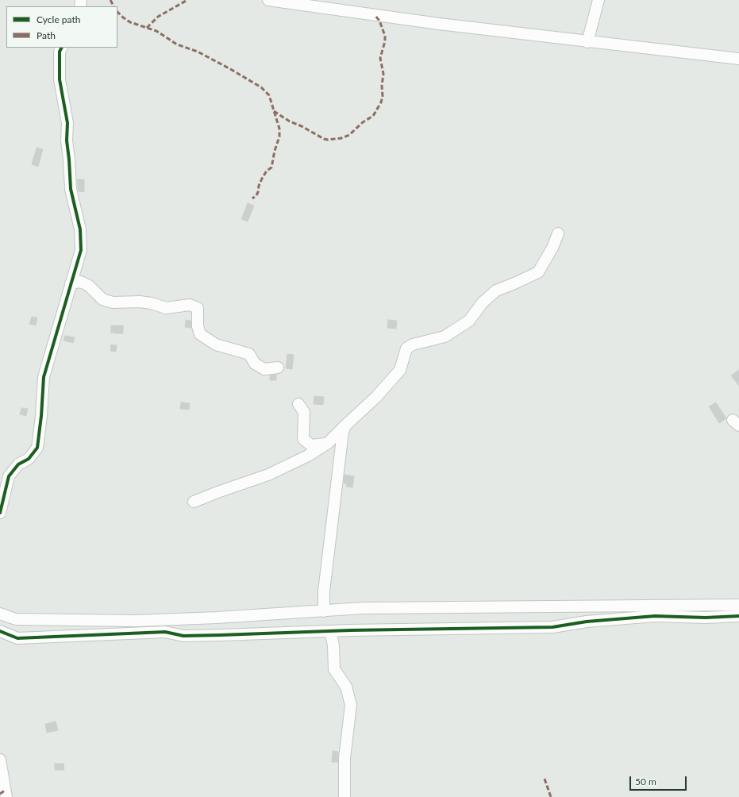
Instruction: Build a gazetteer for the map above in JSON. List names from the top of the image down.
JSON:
{
  "legend": ["Cycle path", "Path"],
  "scale_bar": "50 m"
}
